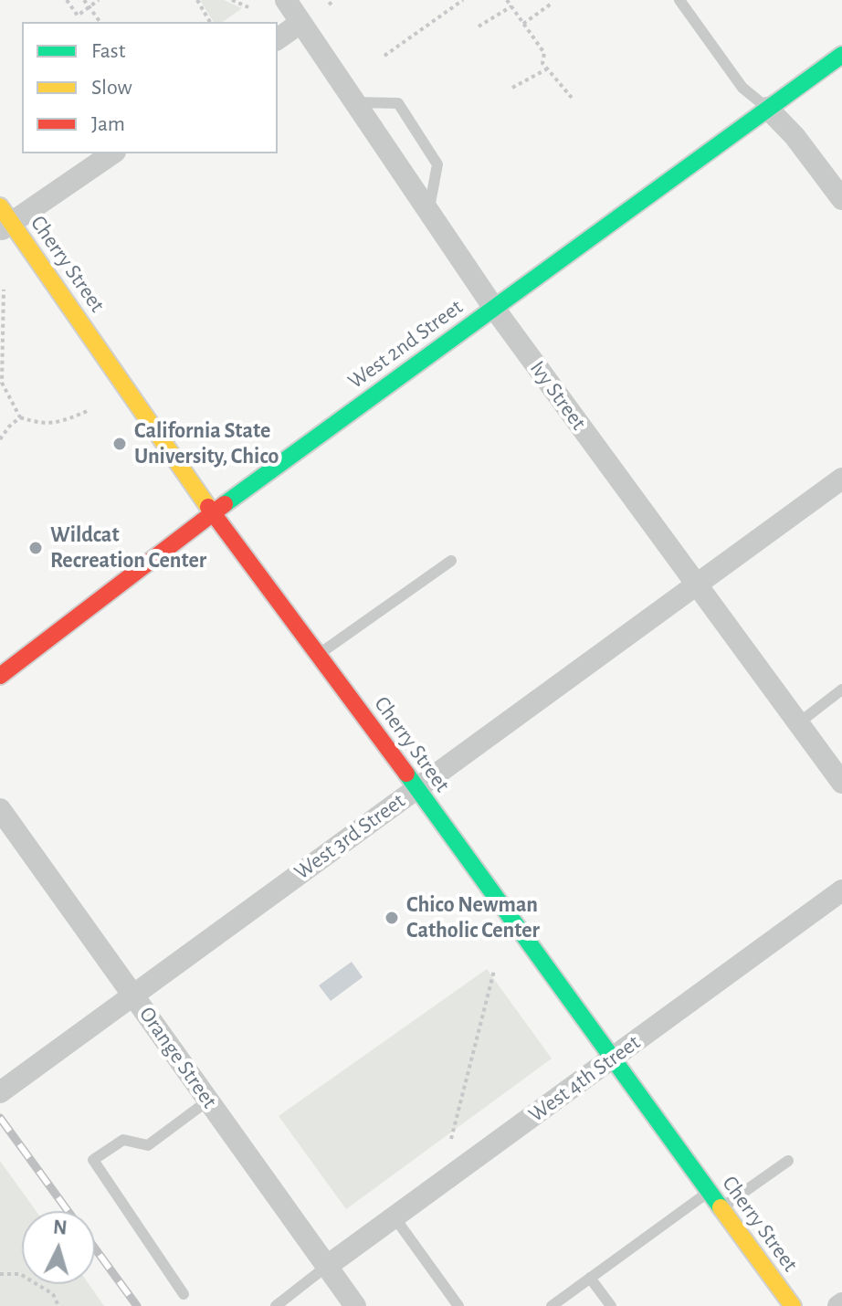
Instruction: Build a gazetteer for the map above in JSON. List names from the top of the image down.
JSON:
{
  "streets": {
    "street": [
      "Cherry Street",
      "West 2nd Street",
      "Ivy Street",
      "West 3rd Street",
      "Orange Street",
      "West 4th Street"
    ]
  },
  "crossings": [
    ["Cherry Street", "West 2nd Street"],
    ["Cherry Street", "West 3rd Street"],
    ["Cherry Street", "West 4th Street"],
    ["West 2nd Street", "Ivy Street"],
    ["Ivy Street", "West 3rd Street"],
    ["West 3rd Street", "Orange Street"],
    ["Orange Street", "West 4th Street"]
  ],
  "places": ["California State University, Chico", "Wildcat Recreation Center", "Chico Newman Catholic Center"],
  "legend": ["Fast", "Slow", "Jam"],
  "north": "top"
}
